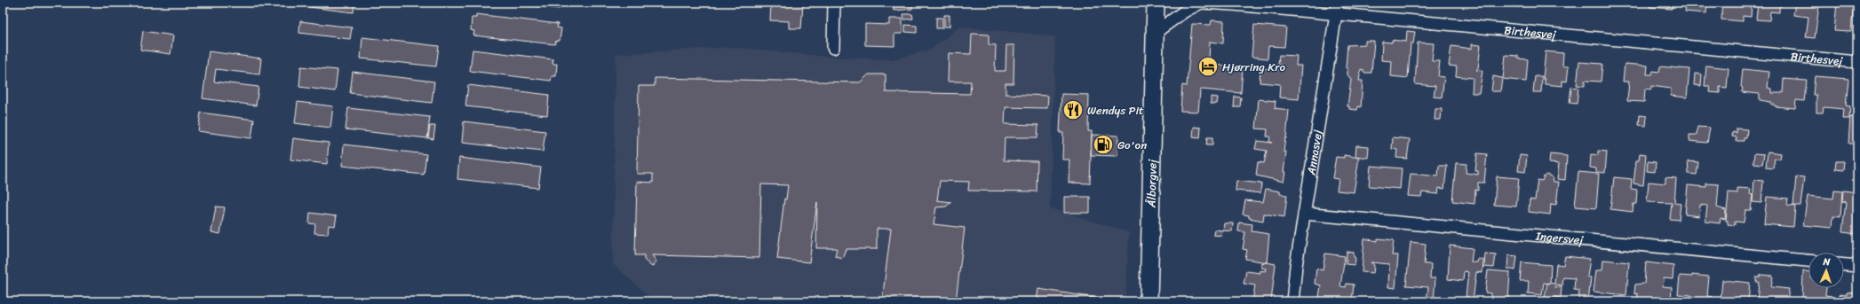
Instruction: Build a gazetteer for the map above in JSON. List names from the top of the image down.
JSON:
{
  "streets": {
    "main road": ["Ålborgvej"],
    "street": ["Birthesvej", "Annasvej", "Ingersvej"]
  },
  "crossings": [
    ["Birthesvej", "Annasvej"],
    ["Birthesvej", "Ålborgvej"],
    ["Annasvej", "Ingersvej"]
  ],
  "places": {
    "hotel": ["Hjørring Kro"],
    "restaurant": ["Wendys Pit"],
    "fuel station": ["Go'on"]
  },
  "north": "top"
}
